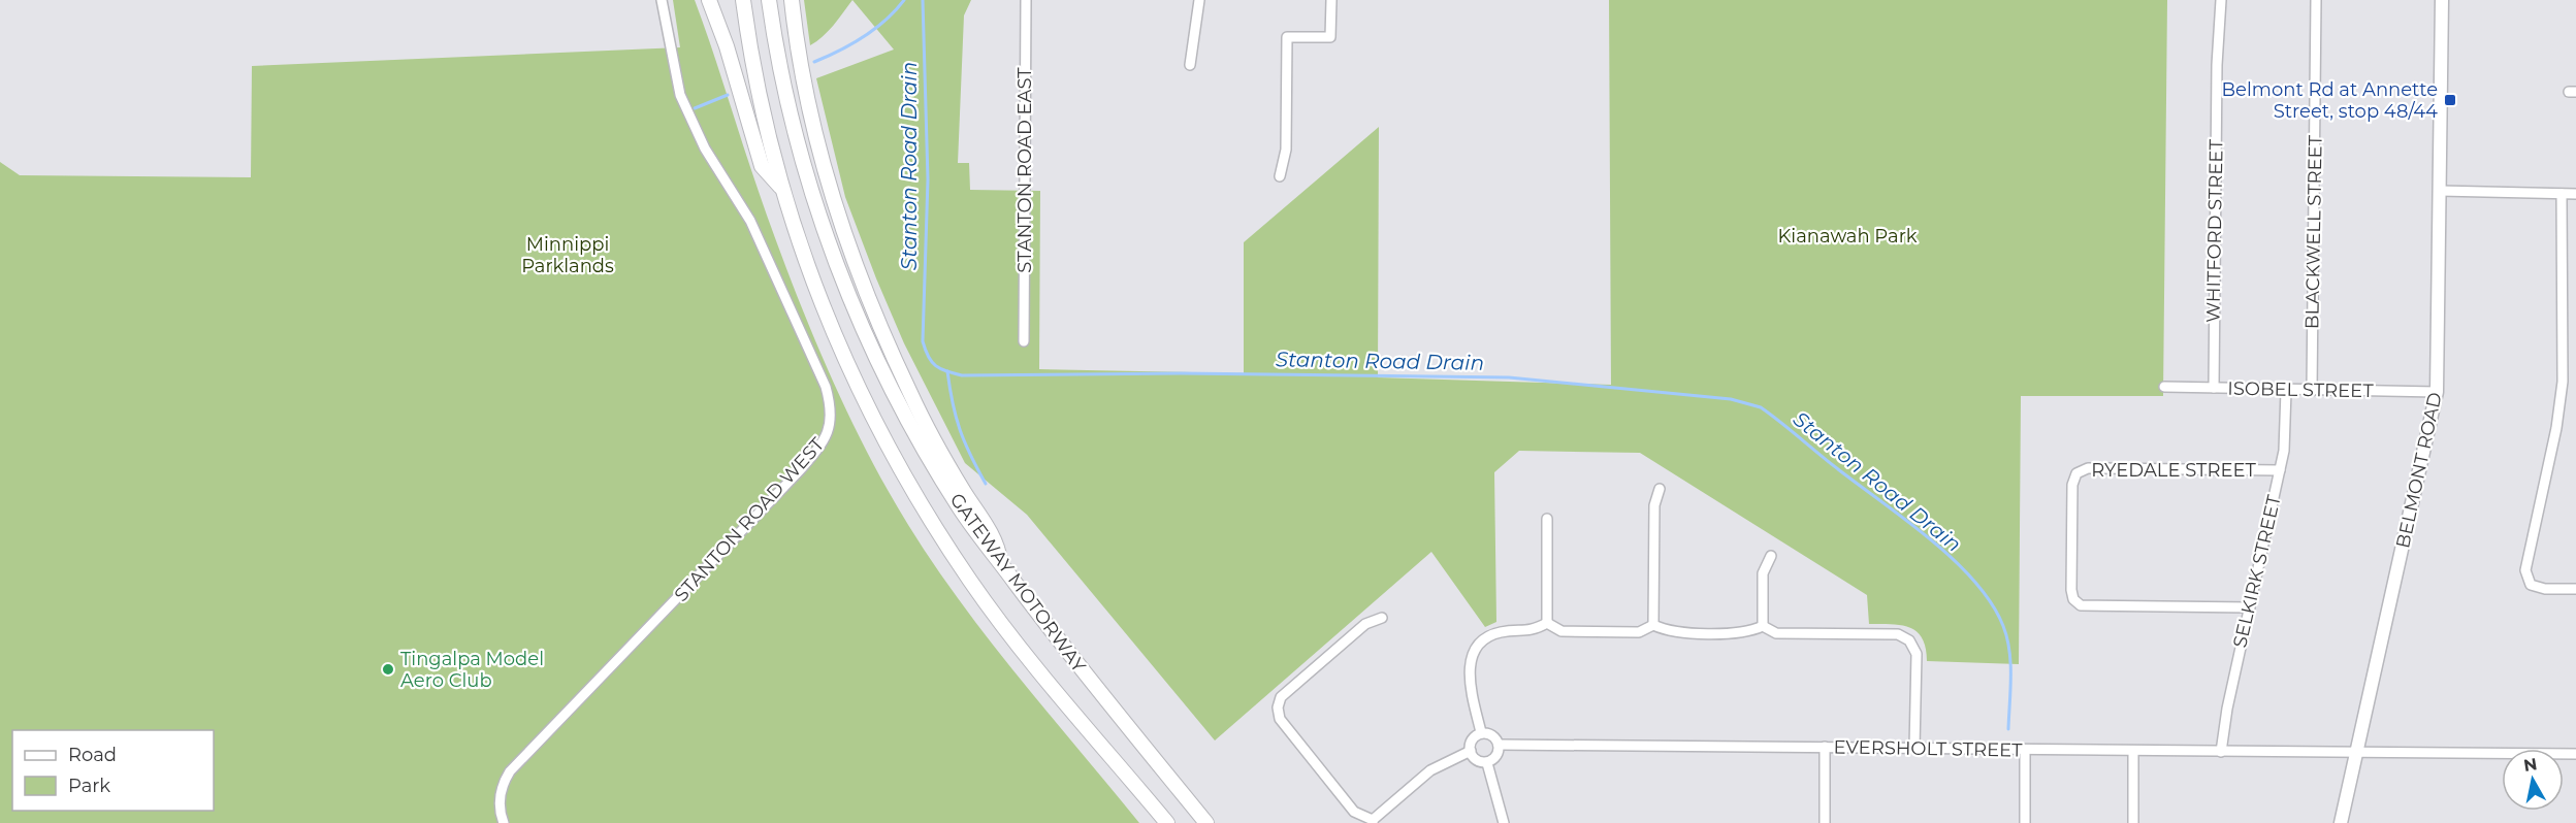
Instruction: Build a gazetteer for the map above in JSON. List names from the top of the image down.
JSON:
{
  "streets": {
    "highway": ["GATEWAY MOTORWAY"],
    "main road": ["BELMONT ROAD"],
    "street": [
      "STANTON ROAD EAST",
      "WHITFORD STREET",
      "BLACKWELL STREET",
      "ISOBEL STREET",
      "RYEDALE STREET",
      "STANTON ROAD WEST",
      "SELKIRK STREET",
      "EVERSHOLT STREET"
    ]
  },
  "crossings": [
    ["WHITFORD STREET", "ISOBEL STREET"],
    ["BLACKWELL STREET", "ISOBEL STREET"],
    ["ISOBEL STREET", "BELMONT ROAD"],
    ["ISOBEL STREET", "SELKIRK STREET"],
    ["RYEDALE STREET", "SELKIRK STREET"],
    ["BELMONT ROAD", "EVERSHOLT STREET"],
    ["SELKIRK STREET", "EVERSHOLT STREET"]
  ],
  "water": ["Stanton Road Drain"],
  "parks": ["Kianawah Park", "Minnippi Parklands"],
  "places": {
    "transit": ["Belmont Rd at Annette Street, stop 48/44"],
    "other": ["Tingalpa Model Aero Club"]
  },
  "legend": ["Road", "Park"],
  "north": "top"
}
